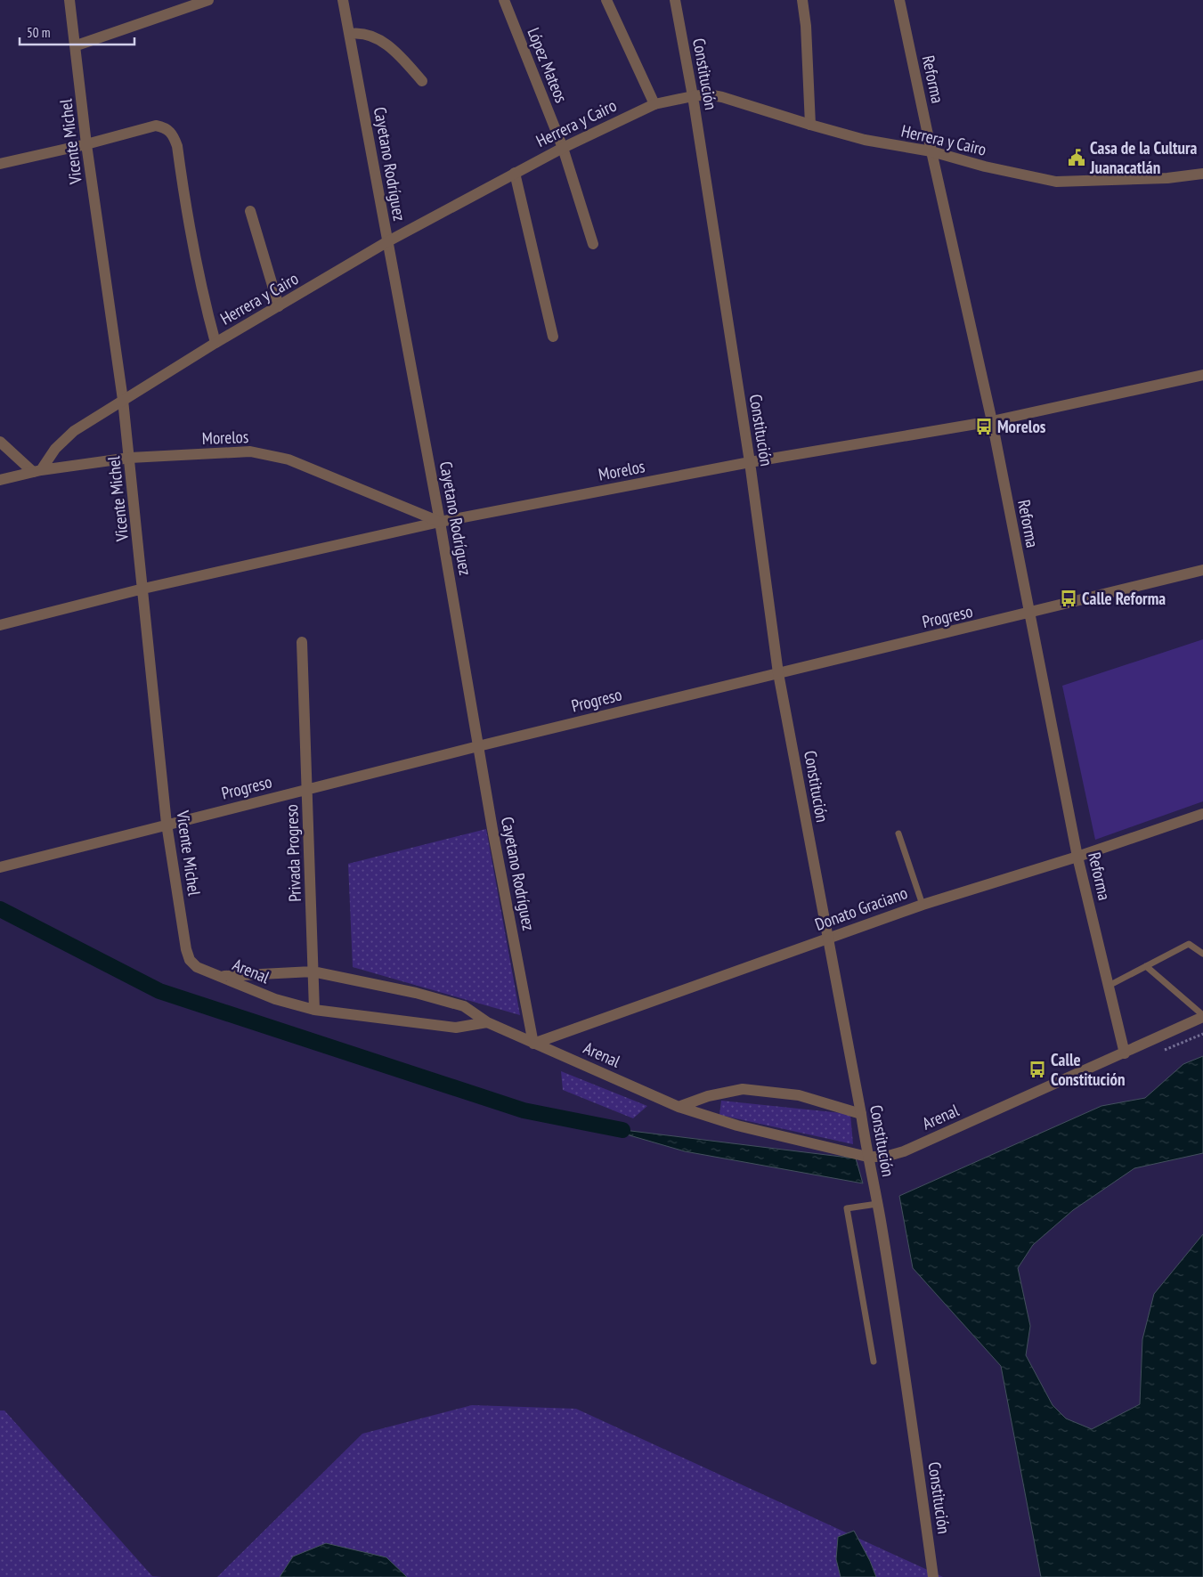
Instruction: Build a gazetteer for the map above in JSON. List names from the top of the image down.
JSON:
{
  "streets": {
    "street": [
      "López Mateos",
      "Constitución",
      "Reforma",
      "Herrera y Cairo",
      "Vicente Michel",
      "Cayetano Rodríguez",
      "Morelos",
      "Progreso",
      "Privada Progreso",
      "Donato Graciano",
      "Arenal"
    ]
  },
  "crossings": [
    ["López Mateos", "Herrera y Cairo"],
    ["Constitución", "Herrera y Cairo"],
    ["Constitución", "Morelos"],
    ["Constitución", "Progreso"],
    ["Constitución", "Donato Graciano"],
    ["Constitución", "Arenal"],
    ["Reforma", "Herrera y Cairo"],
    ["Reforma", "Morelos"],
    ["Reforma", "Progreso"],
    ["Reforma", "Donato Graciano"],
    ["Reforma", "Arenal"],
    ["Herrera y Cairo", "Vicente Michel"],
    ["Herrera y Cairo", "Cayetano Rodríguez"],
    ["Herrera y Cairo", "Morelos"],
    ["Vicente Michel", "Morelos"],
    ["Vicente Michel", "Progreso"],
    ["Vicente Michel", "Arenal"],
    ["Cayetano Rodríguez", "Morelos"],
    ["Cayetano Rodríguez", "Progreso"],
    ["Cayetano Rodríguez", "Donato Graciano"],
    ["Cayetano Rodríguez", "Arenal"],
    ["Progreso", "Privada Progreso"],
    ["Privada Progreso", "Arenal"],
    ["Donato Graciano", "Arenal"]
  ],
  "places": {
    "public building": ["Casa de la Cultura Juanacatlán"],
    "bus stop": ["Morelos", "Calle Reforma", "Calle Constitución"]
  },
  "scale_bar": "50 m"
}
